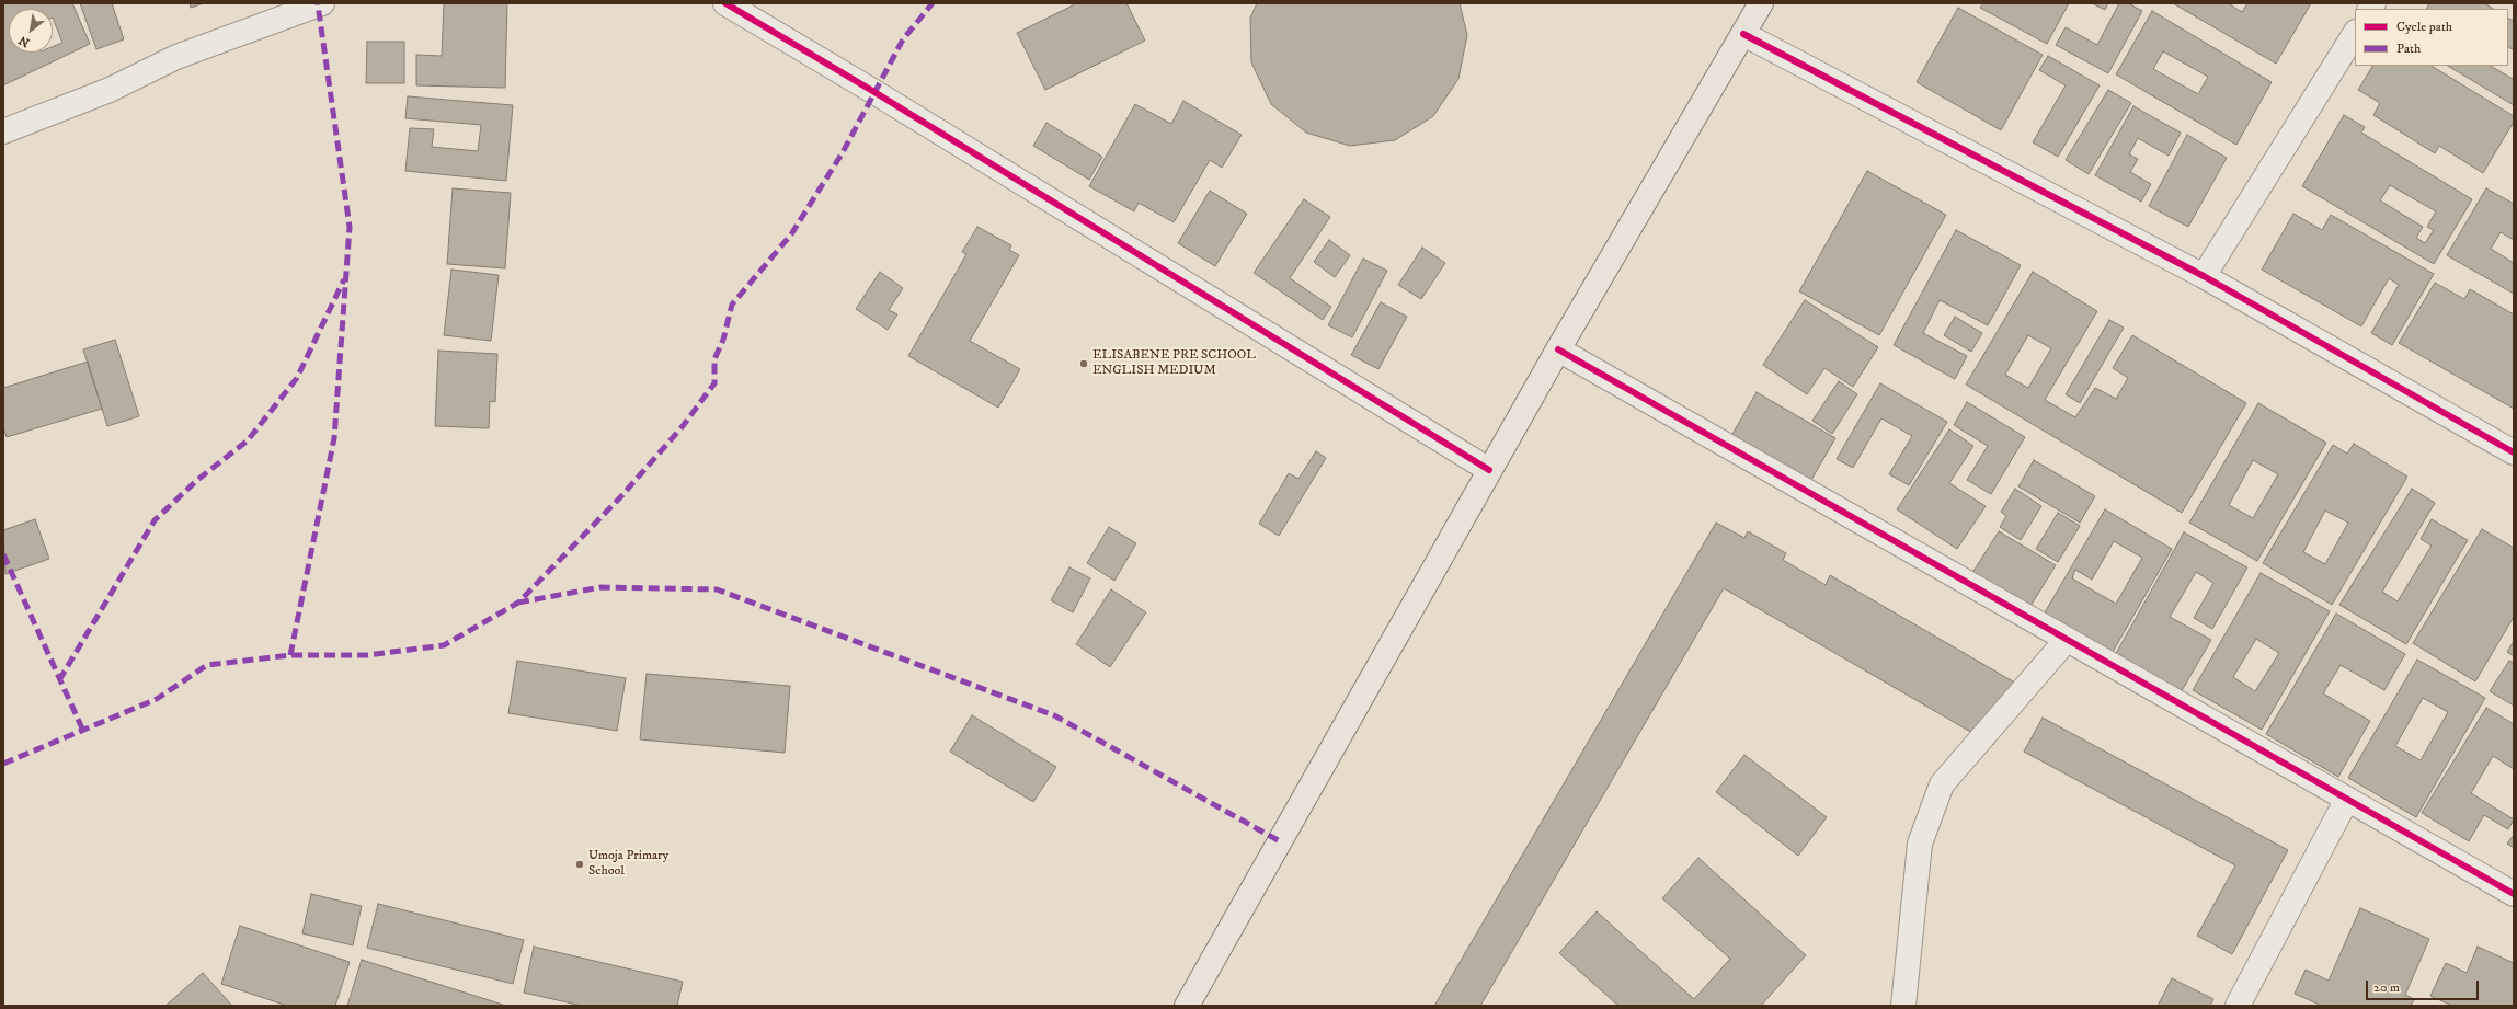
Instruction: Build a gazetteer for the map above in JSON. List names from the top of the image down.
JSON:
{
  "places": ["ELISABENE PRE SCHOOL ENGLISH MEDIUM", "Umoja Primary School"],
  "legend": ["Cycle path", "Path"],
  "scale_bar": "20 m",
  "north": "bottom left"
}
